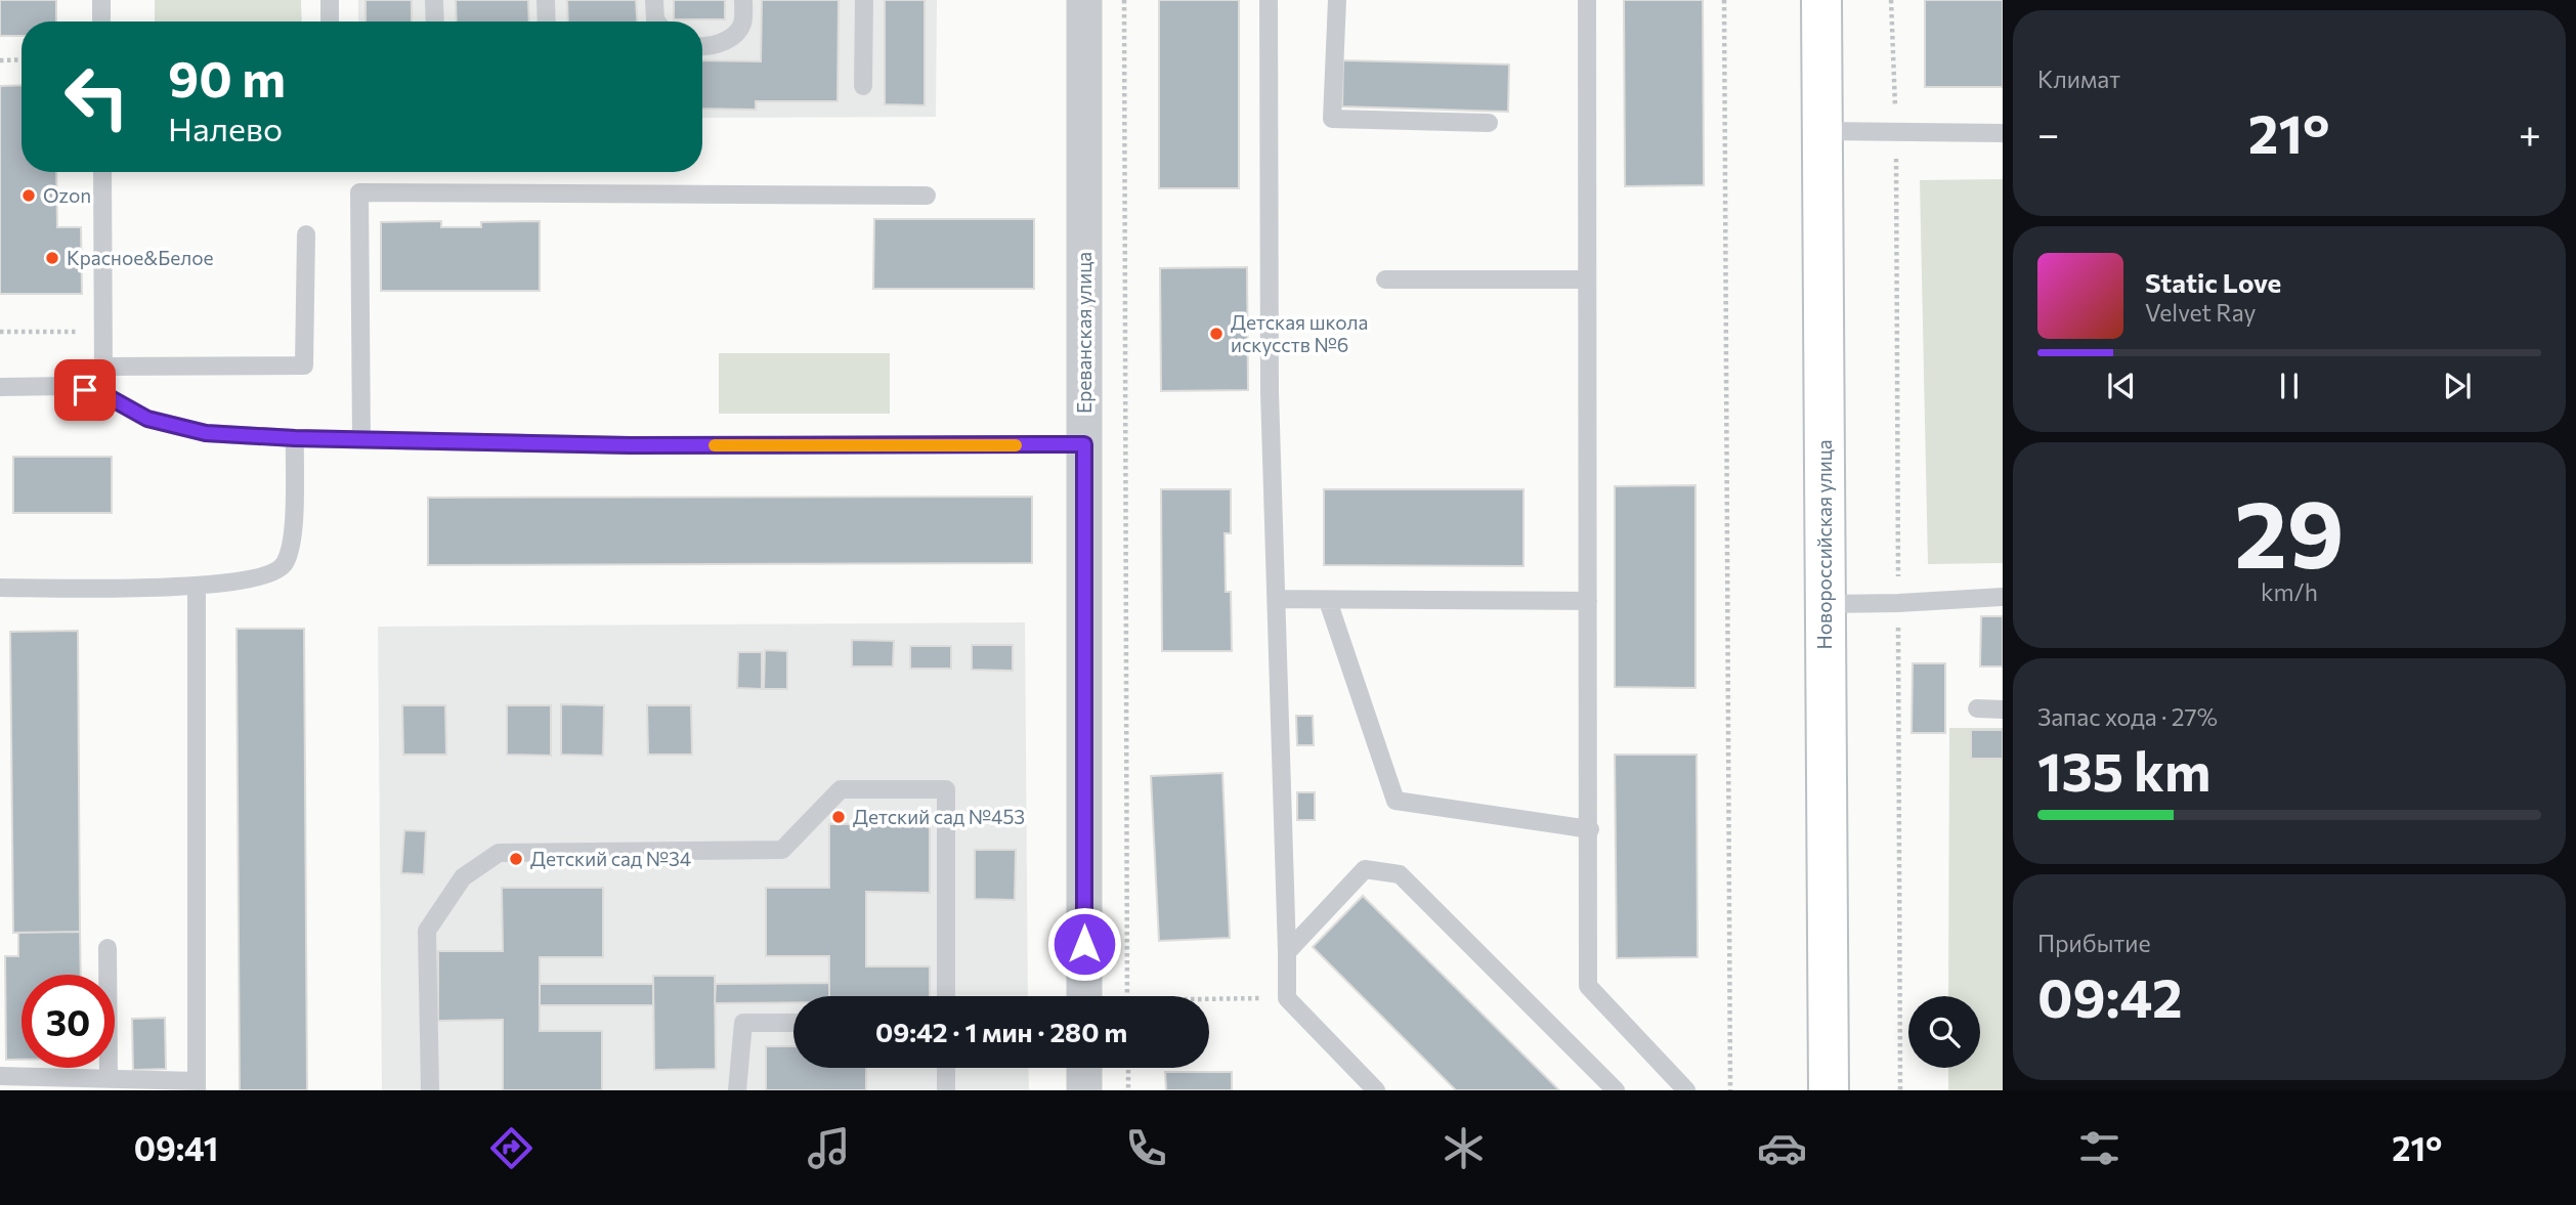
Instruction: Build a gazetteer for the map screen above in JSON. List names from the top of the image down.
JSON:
{
  "streets": {
    "main road": ["Новороссийская улица"],
    "street": ["Ереванская улица"]
  },
  "places": [
    "Ozon",
    "Красное&Белое",
    "Детская школа искусств №6",
    "Детский сад №453",
    "Детский сад №34"
  ],
  "page": {
    "tile": [
      "Климат",
      ["29", "km/h"],
      ["Запас хода · 27%", "135 km"],
      ["Прибытие", "09:42"]
    ],
    "turn": ["90 m", "Налево"],
    "heat": ["−", "21°", "+"],
    "song": ["Static Love", "Velvet Ray"],
    "limit": "30",
    "trip": "09:42 · 1 мин · 280 m",
    "tabs": ["09:41", "21°"]
  }
}
